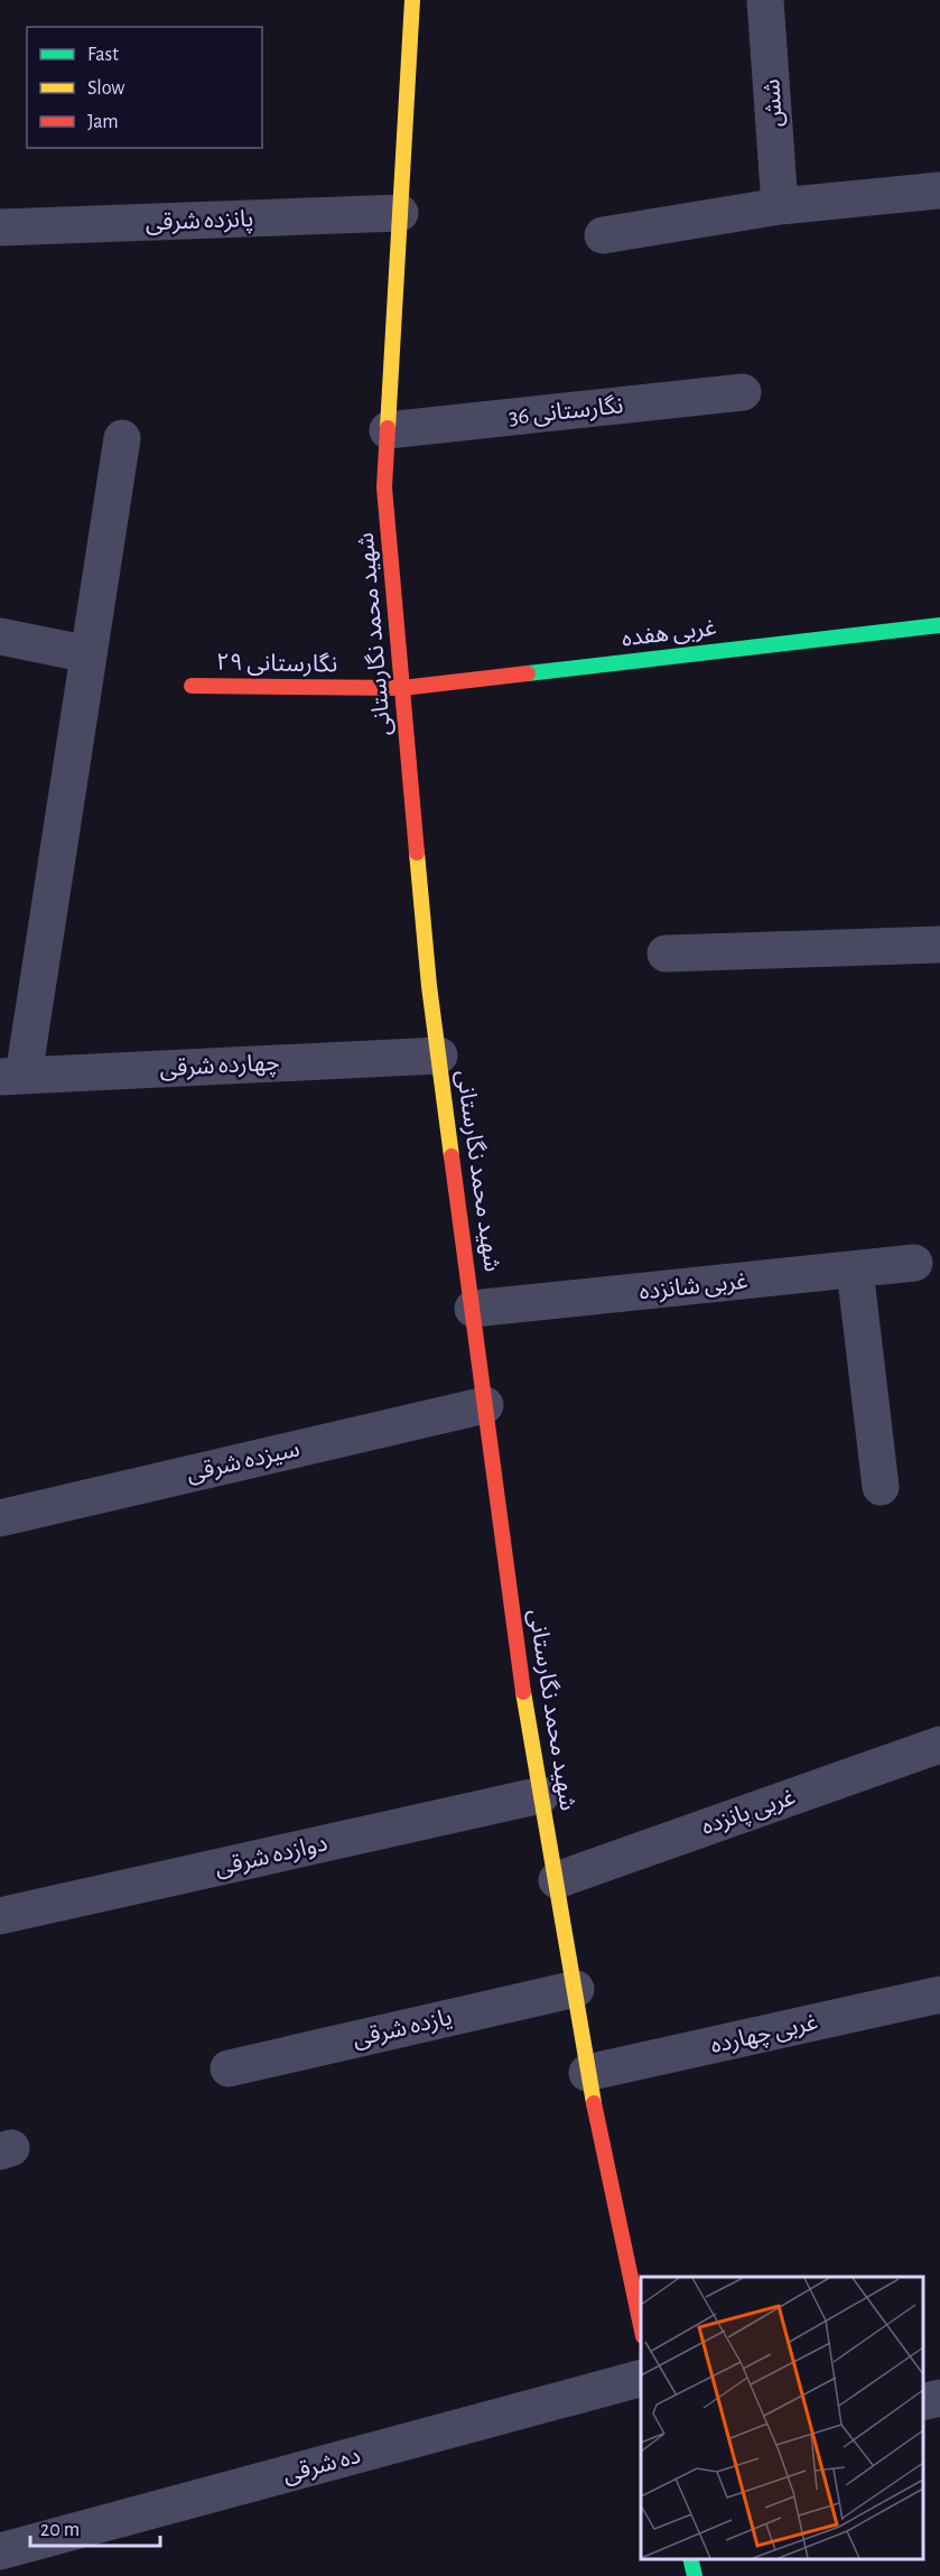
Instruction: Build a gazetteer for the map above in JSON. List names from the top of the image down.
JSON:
{
  "streets": {
    "street": [
      "شش",
      "پانزده شرقی",
      "نگارستانی 36",
      "غربی هفده",
      "شهید محمد نگارستانی",
      "نگارستانی ۲۹",
      "چهارده شرقی",
      "غربی شانزده",
      "سیزده شرقی",
      "غربی پانزده",
      "دوازده شرقی",
      "یازده شرقی",
      "غربی چهارده",
      "ده شرقی"
    ]
  },
  "crossings": [
    ["پانزده شرقی", "شهید محمد نگارستانی"],
    ["نگارستانی 36", "شهید محمد نگارستانی"],
    ["غربی هفده", "شهید محمد نگارستانی"],
    ["غربی هفده", "نگارستانی ۲۹"],
    ["شهید محمد نگارستانی", "نگارستانی ۲۹"],
    ["شهید محمد نگارستانی", "چهارده شرقی"],
    ["شهید محمد نگارستانی", "غربی شانزده"],
    ["شهید محمد نگارستانی", "سیزده شرقی"],
    ["شهید محمد نگارستانی", "غربی پانزده"],
    ["شهید محمد نگارستانی", "دوازده شرقی"],
    ["شهید محمد نگارستانی", "یازده شرقی"],
    ["شهید محمد نگارستانی", "غربی چهارده"]
  ],
  "legend": ["Fast", "Slow", "Jam"],
  "scale_bar": "20 m"
}
